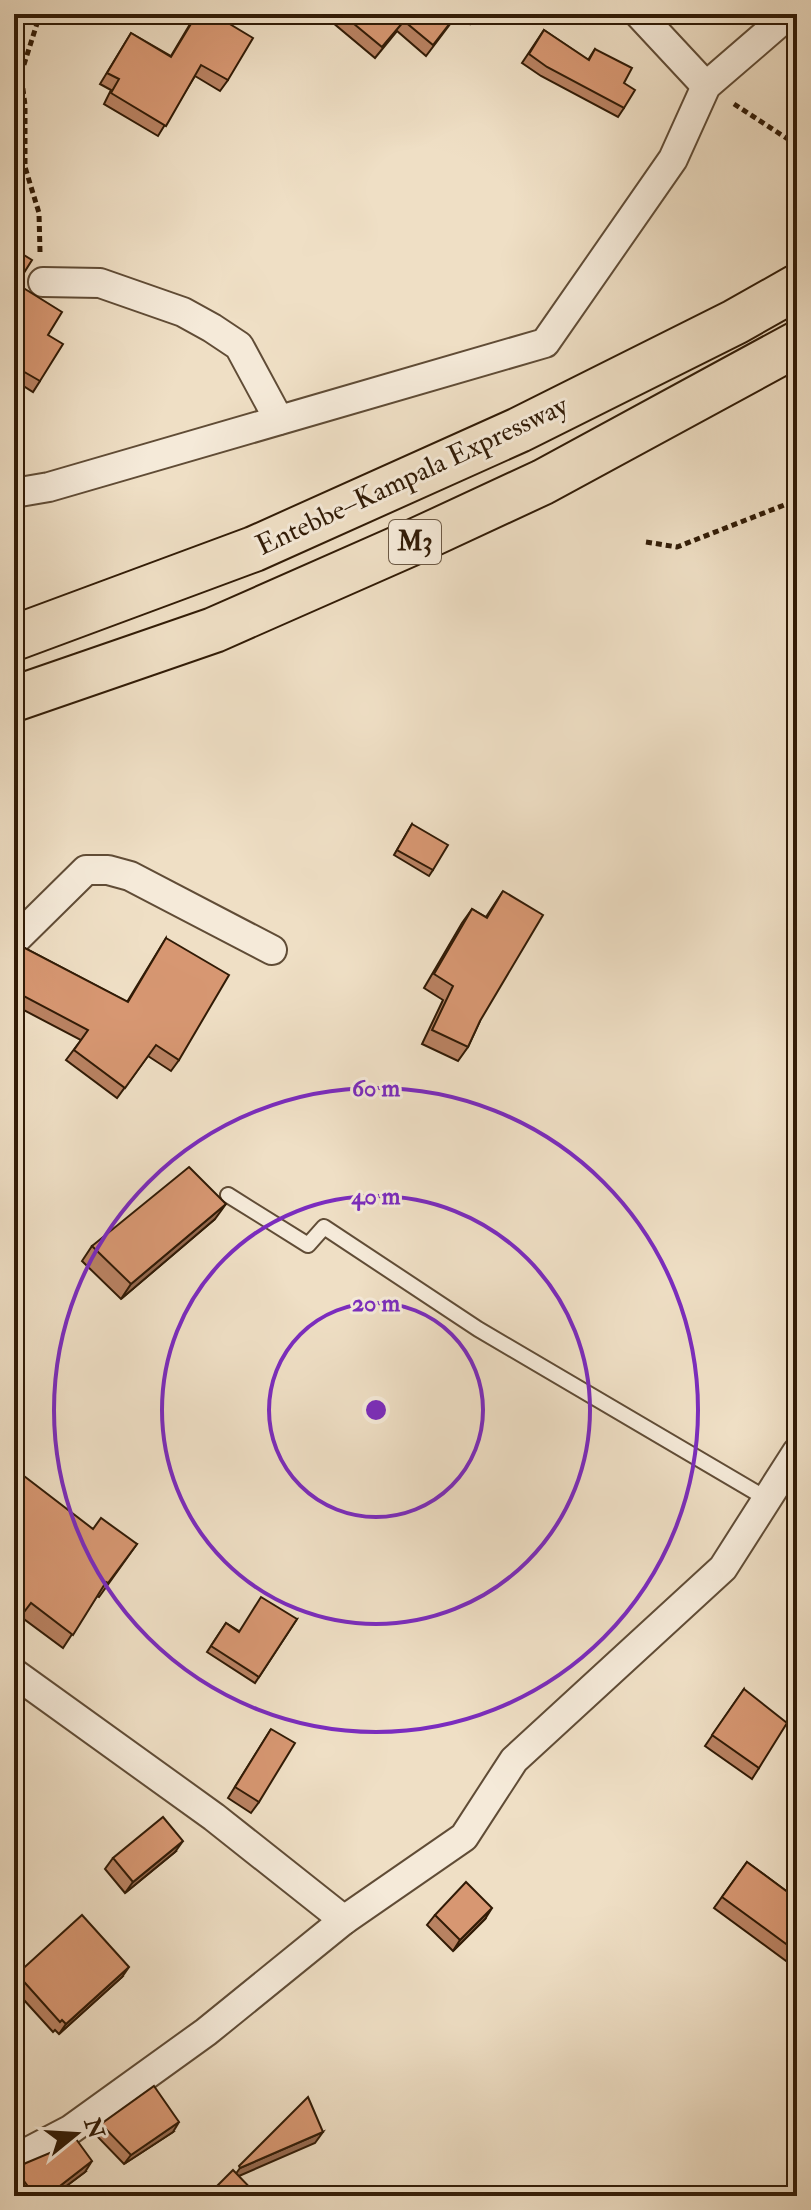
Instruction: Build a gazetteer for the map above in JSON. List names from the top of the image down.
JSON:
{
  "streets": {
    "highway": ["Entebbe–Kampala Expressway", "M3"]
  },
  "north": "right",
  "rings": ["60 m", "40 m", "20 m"]
}
